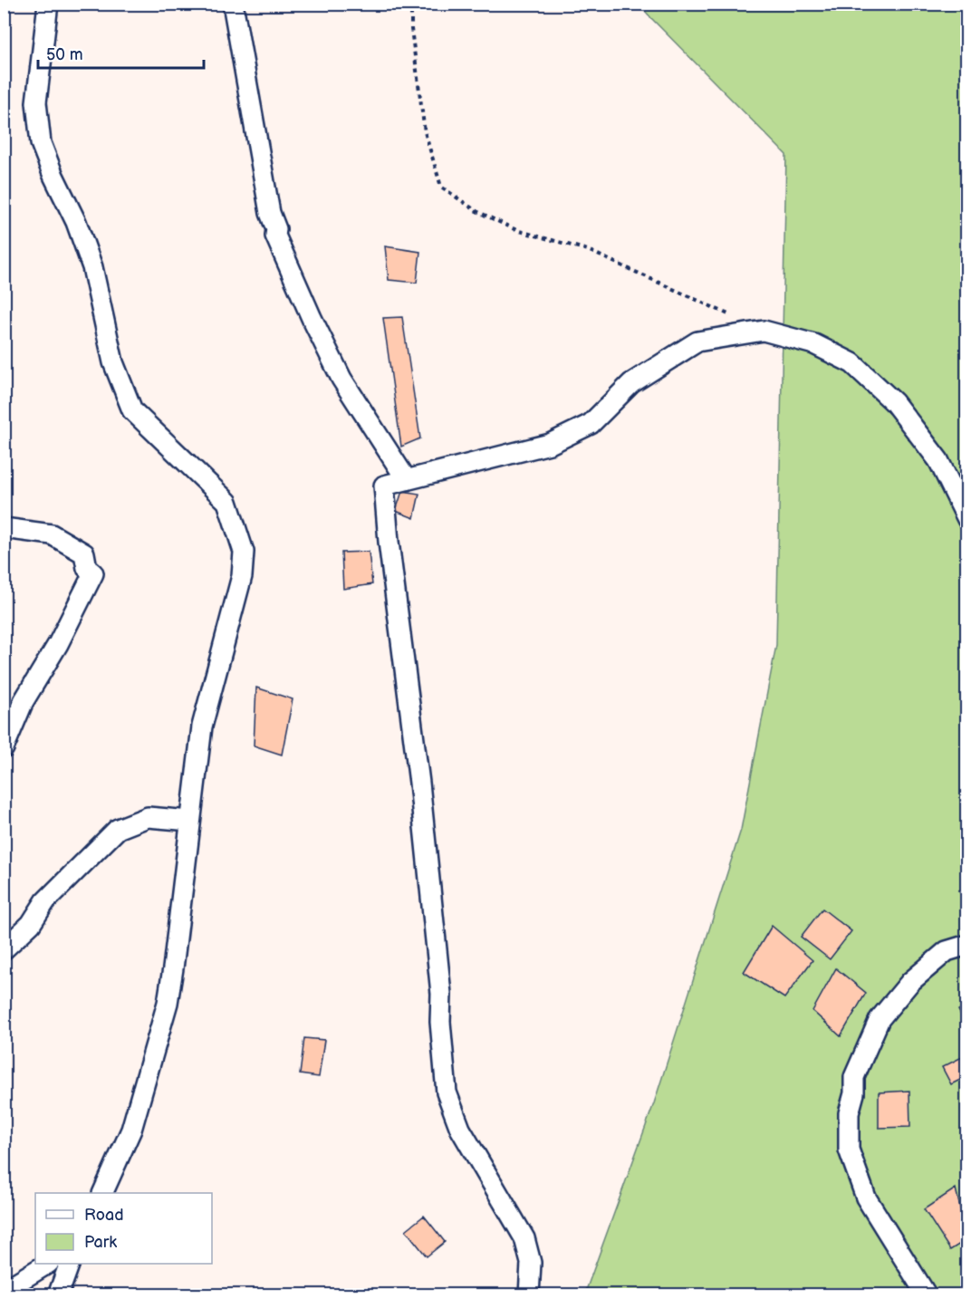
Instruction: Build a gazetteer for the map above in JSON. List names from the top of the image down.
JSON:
{
  "legend": ["Road", "Park"],
  "scale_bar": "50 m"
}
